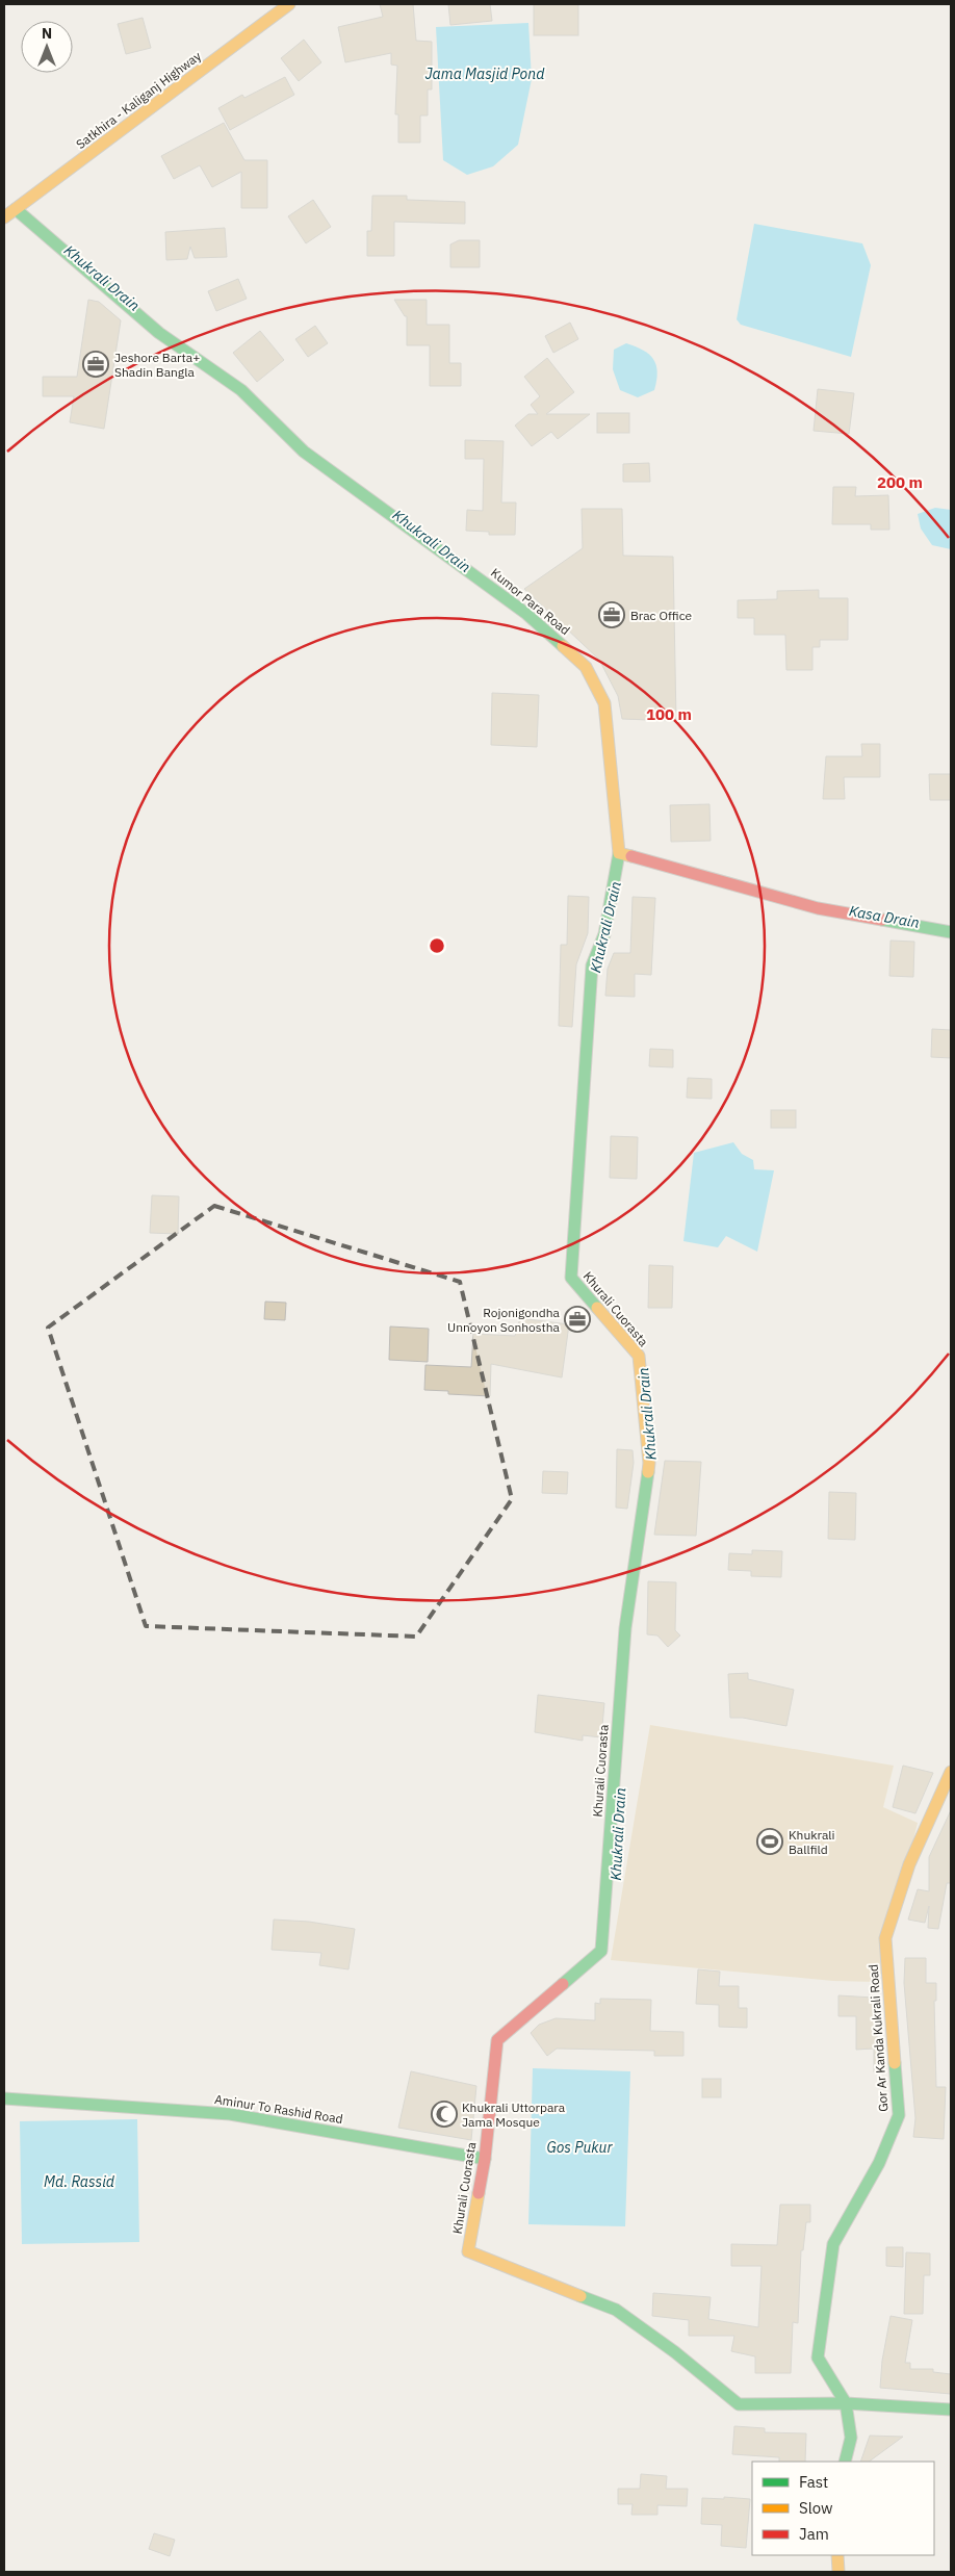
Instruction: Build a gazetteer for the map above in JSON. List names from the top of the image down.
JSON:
{
  "streets": {
    "main road": [
      "Satkhira - Kaliganj Highway",
      "Kumor Para Road",
      "Khurali Cuorasta",
      "Gor Ar Kanda Kukrali Road",
      "Aminur To Rashid Road"
    ]
  },
  "crossings": [
    ["Satkhira - Kaliganj Highway", "Kumor Para Road"],
    ["Kumor Para Road", "Khurali Cuorasta"],
    ["Khurali Cuorasta", "Gor Ar Kanda Kukrali Road"],
    ["Khurali Cuorasta", "Aminur To Rashid Road"]
  ],
  "water": [
    "Jama Masjid Pond",
    "Khukrali Drain",
    "Kasa Drain",
    "Gos Pukur",
    "Md. Rassid"
  ],
  "places": {
    "office": ["Jeshore Barta+ Shadin Bangla", "Brac Office", "Rojonigondha Unnoyon Sonhostha"],
    "sports": ["Khukrali Ballfild"],
    "mosque": ["Khukrali Uttorpara Jama Mosque"]
  },
  "legend": ["Fast", "Slow", "Jam"],
  "north": "top",
  "rings": ["200 m", "100 m"]
}
